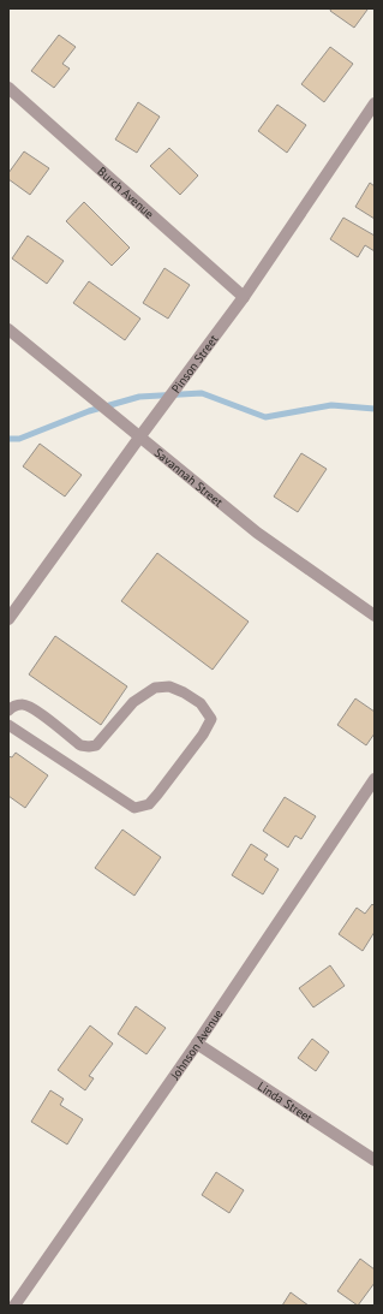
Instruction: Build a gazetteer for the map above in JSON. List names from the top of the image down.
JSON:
{
  "streets": {
    "street": [
      "Burch Avenue",
      "Pinson Street",
      "Savannah Street",
      "Johnson Avenue",
      "Linda Street"
    ]
  },
  "crossings": [
    ["Burch Avenue", "Pinson Street"],
    ["Pinson Street", "Savannah Street"],
    ["Johnson Avenue", "Linda Street"]
  ]
}
